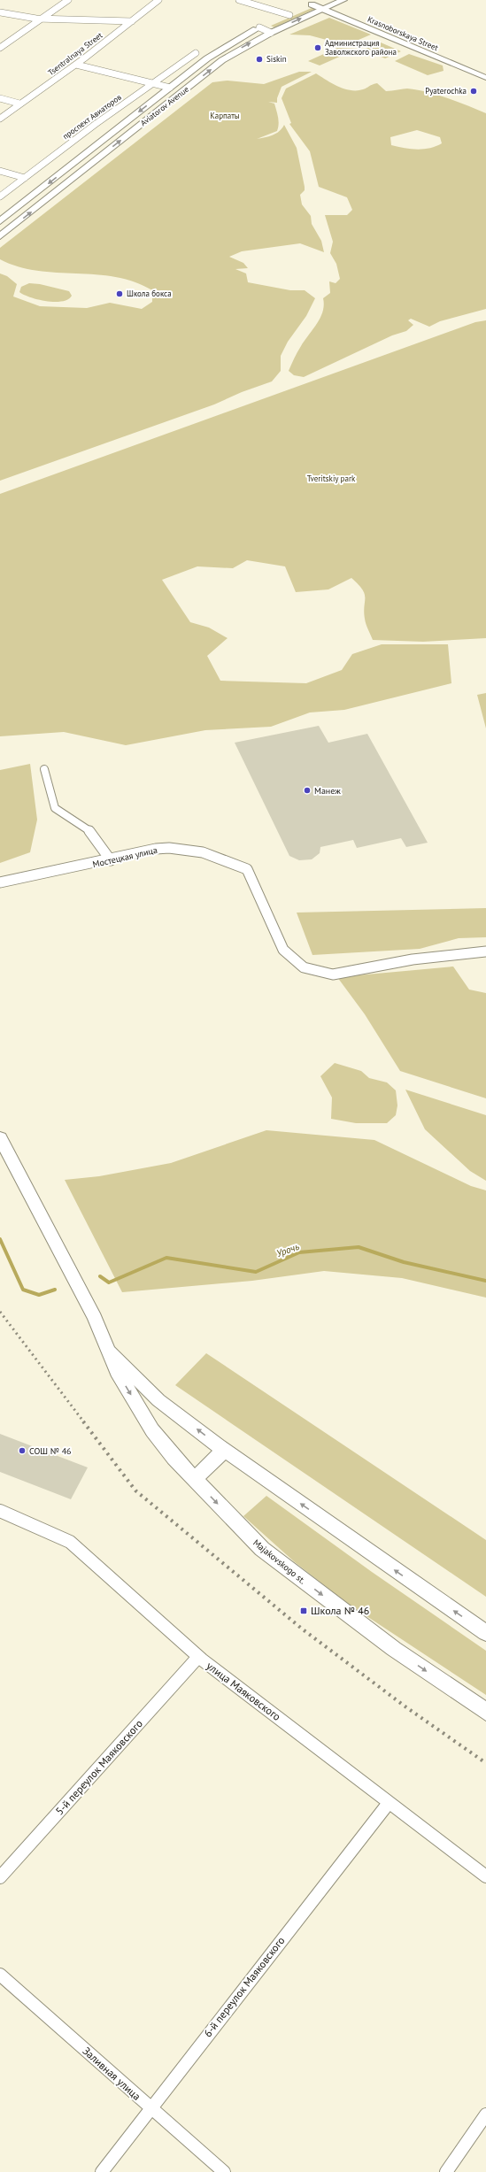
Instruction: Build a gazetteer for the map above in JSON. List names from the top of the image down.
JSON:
{
  "streets": {
    "main road": ["Aviatorov Avenue", "Majakovskogo st."],
    "street": [
      "Krasnoborskaya Street",
      "Tsentralnaya Street",
      "проспект Авиаторов",
      "Мостецкая улица",
      "улица Маяковского",
      "5-й переулок Маяковского",
      "6-й переулок Маяковского",
      "Заливная улица"
    ]
  },
  "crossings": [
    ["Krasnoborskaya Street", "Aviatorov Avenue"],
    ["улица Маяковского", "5-й переулок Маяковского"],
    ["улица Маяковского", "6-й переулок Маяковского"],
    ["6-й переулок Маяковского", "Заливная улица"]
  ],
  "water": ["Урочь"],
  "parks": ["Карпаты", "Tveritskiy park"],
  "places": {
    "other": [
      "Администрация Заволжского района",
      "Siskin",
      "Pyaterochka",
      "Школа бокса",
      "Манеж",
      "СОШ № 46"
    ],
    "transit": ["Школа № 46"]
  }
}
